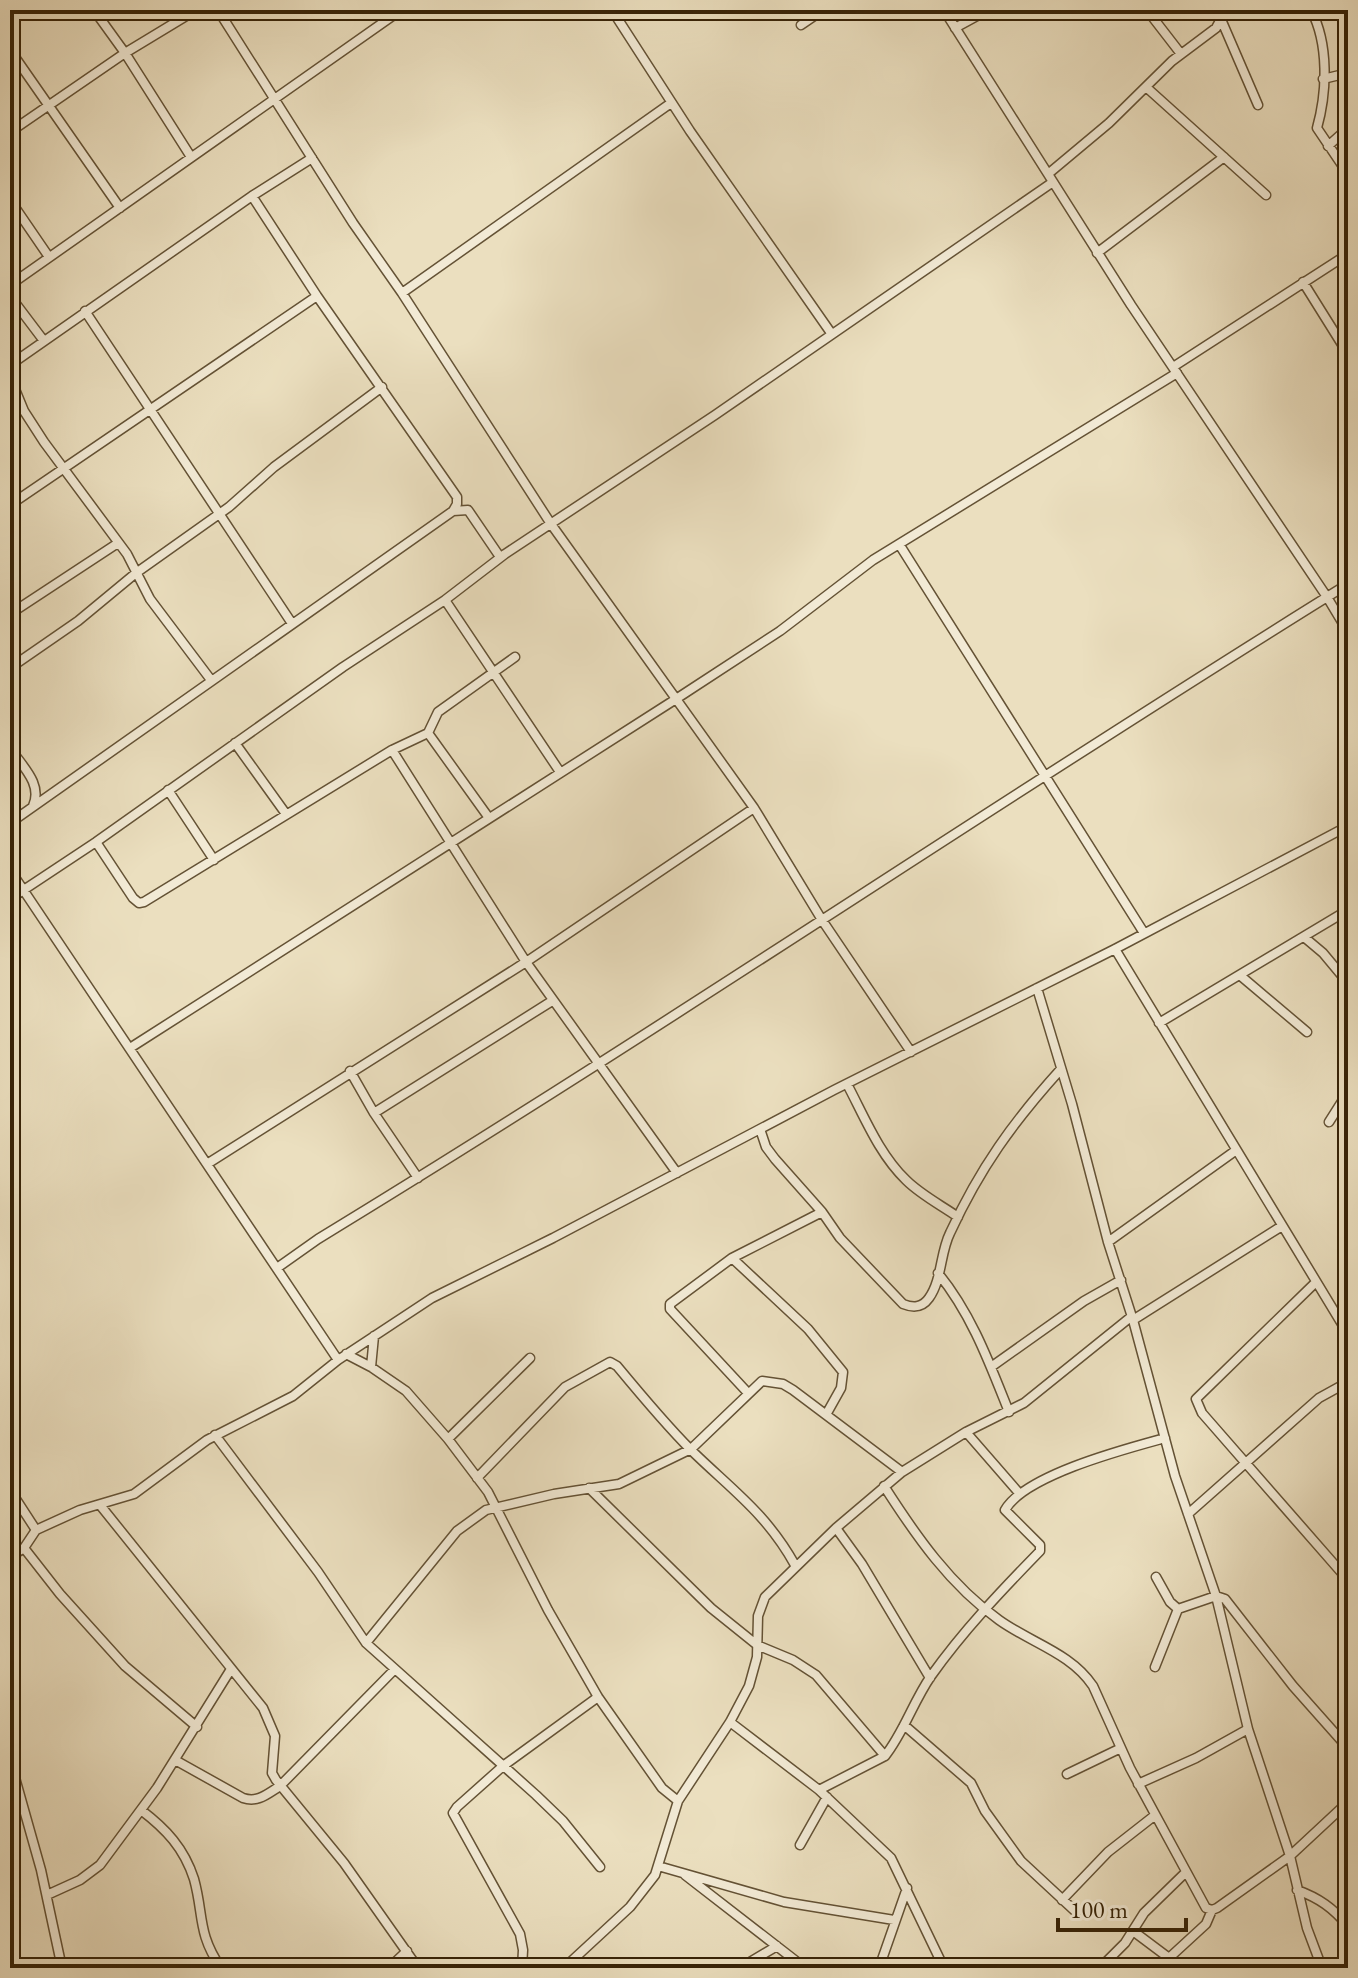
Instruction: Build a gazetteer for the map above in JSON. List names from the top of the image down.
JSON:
{
  "scale_bar": "100 m"
}
